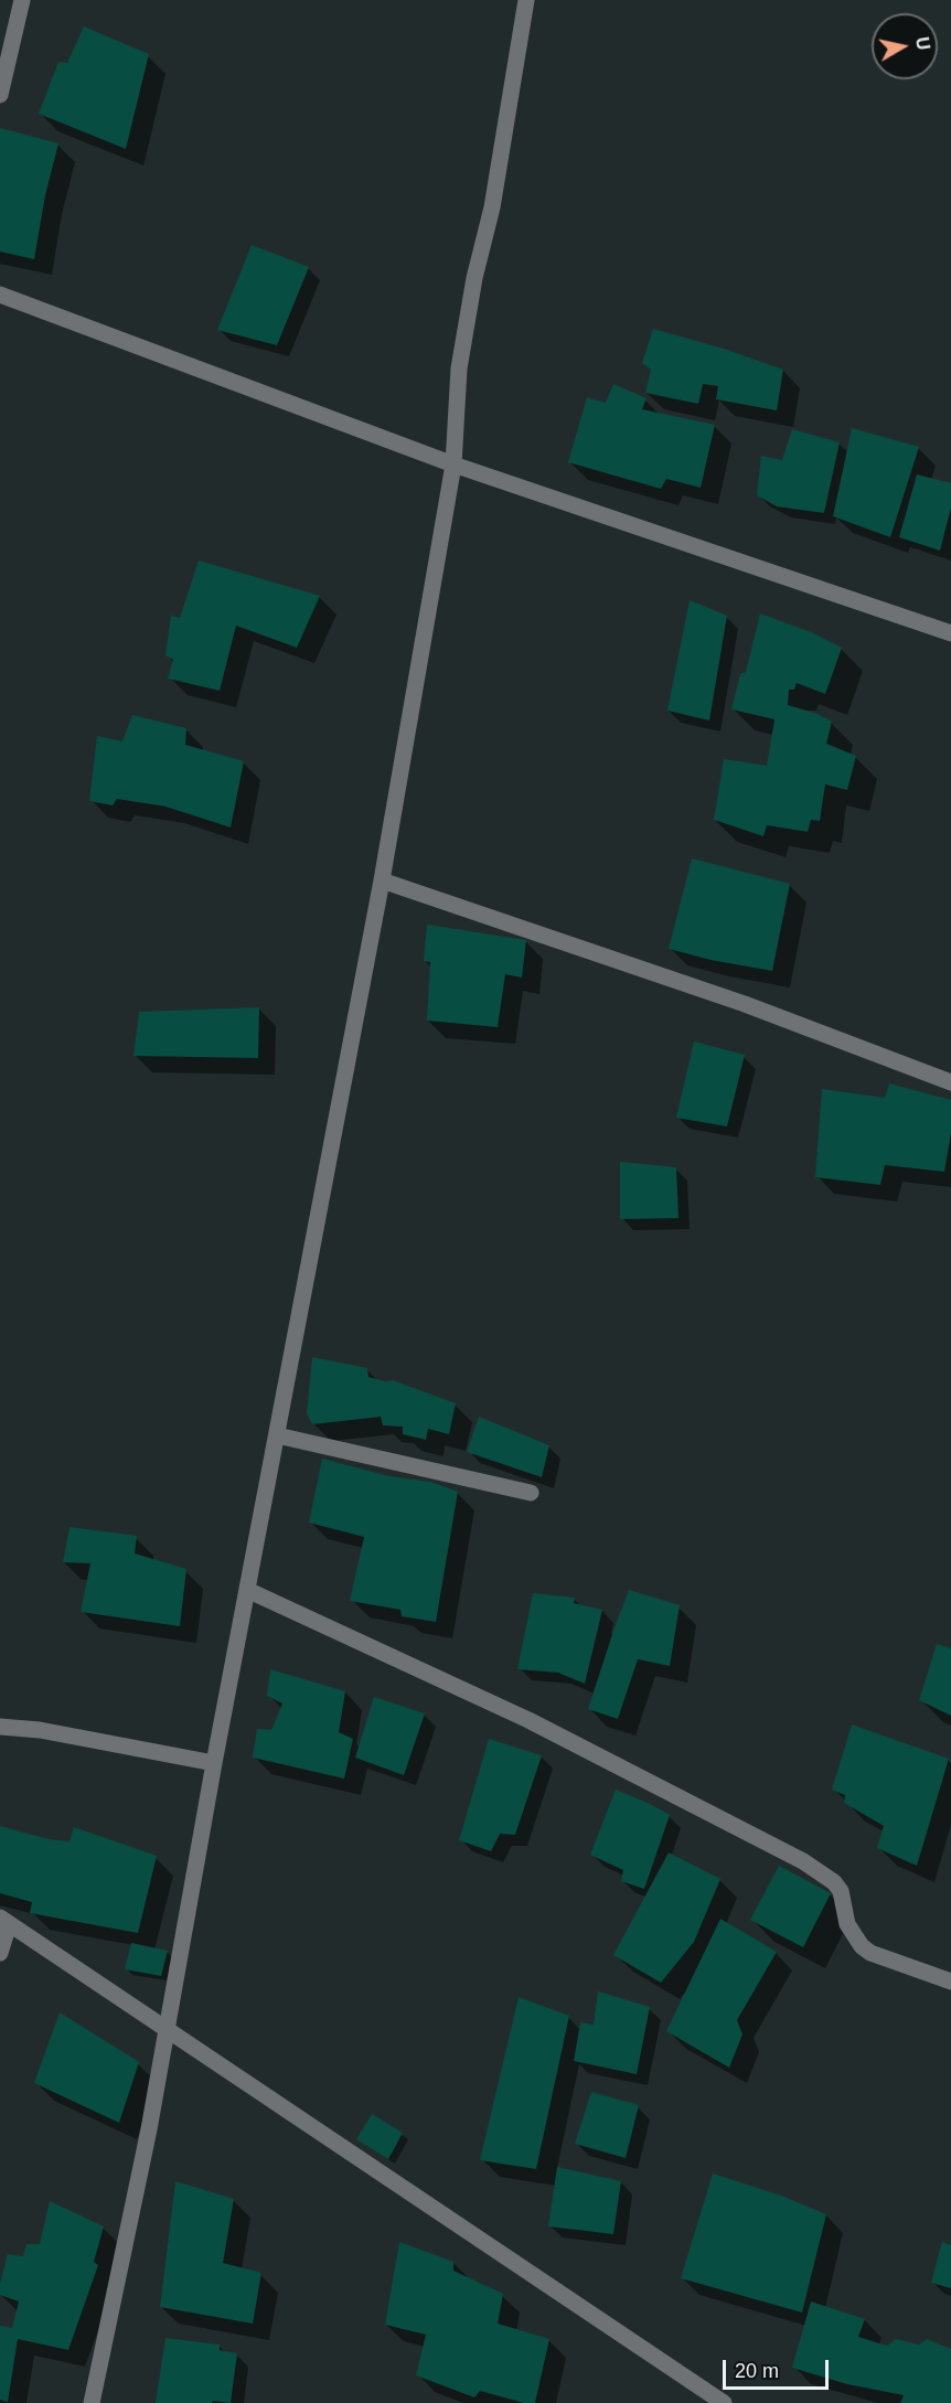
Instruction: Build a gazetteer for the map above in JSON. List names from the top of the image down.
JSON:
{
  "scale_bar": "20 m",
  "north": "right"
}
